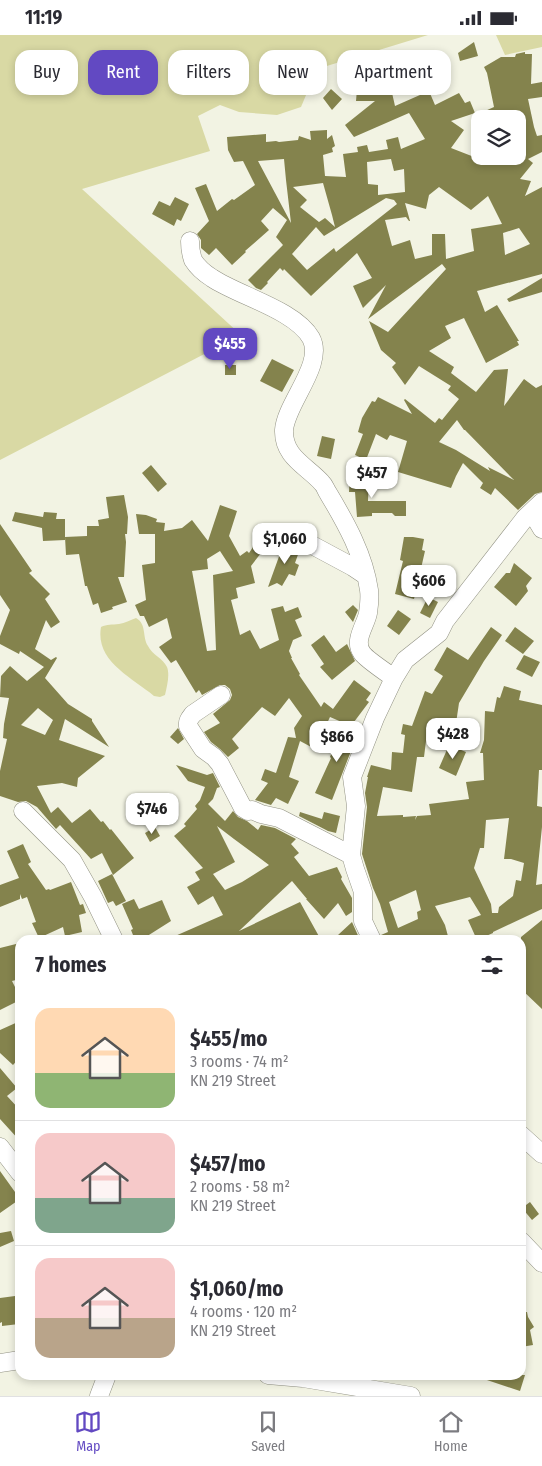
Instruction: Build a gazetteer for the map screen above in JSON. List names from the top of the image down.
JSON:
{
  "page": {
    "status": "11:19",
    "chip": [
      "Buy",
      "Rent",
      "Filters",
      "New",
      "Apartment"
    ],
    "price": [
      "$455",
      "$457",
      "$1,060",
      "$606",
      "$428",
      "$866",
      "$746"
    ],
    "heading": "7 homes",
    "list": [
      {
        "name": "$455/mo",
        "note": "3 rooms · 74 m² · KN 219 Street"
      },
      {
        "name": "$457/mo",
        "note": "2 rooms · 58 m² · KN 219 Street"
      },
      {
        "name": "$1,060/mo",
        "note": "4 rooms · 120 m² · KN 219 Street"
      }
    ],
    "tabs": ["Map", "Saved", "Home"]
  }
}
